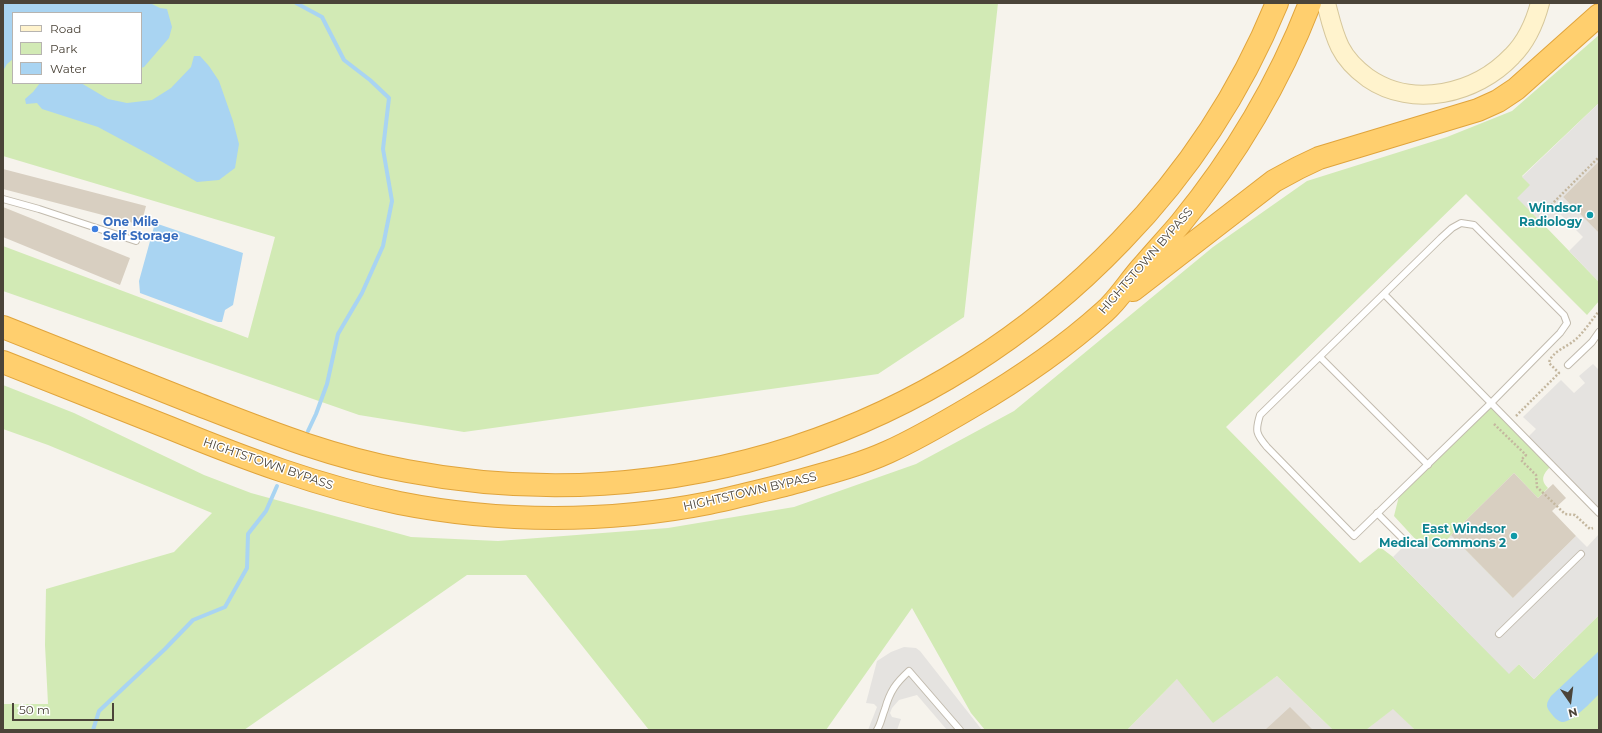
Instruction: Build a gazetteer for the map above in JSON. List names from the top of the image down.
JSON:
{
  "streets": {
    "highway": ["HIGHTSTOWN BYPASS"]
  },
  "places": ["Windsor Radiology", "One Mile Self Storage", "East Windsor Medical Commons 2"],
  "legend": ["Road", "Park", "Water"],
  "scale_bar": "50 m",
  "north": "bottom"
}
